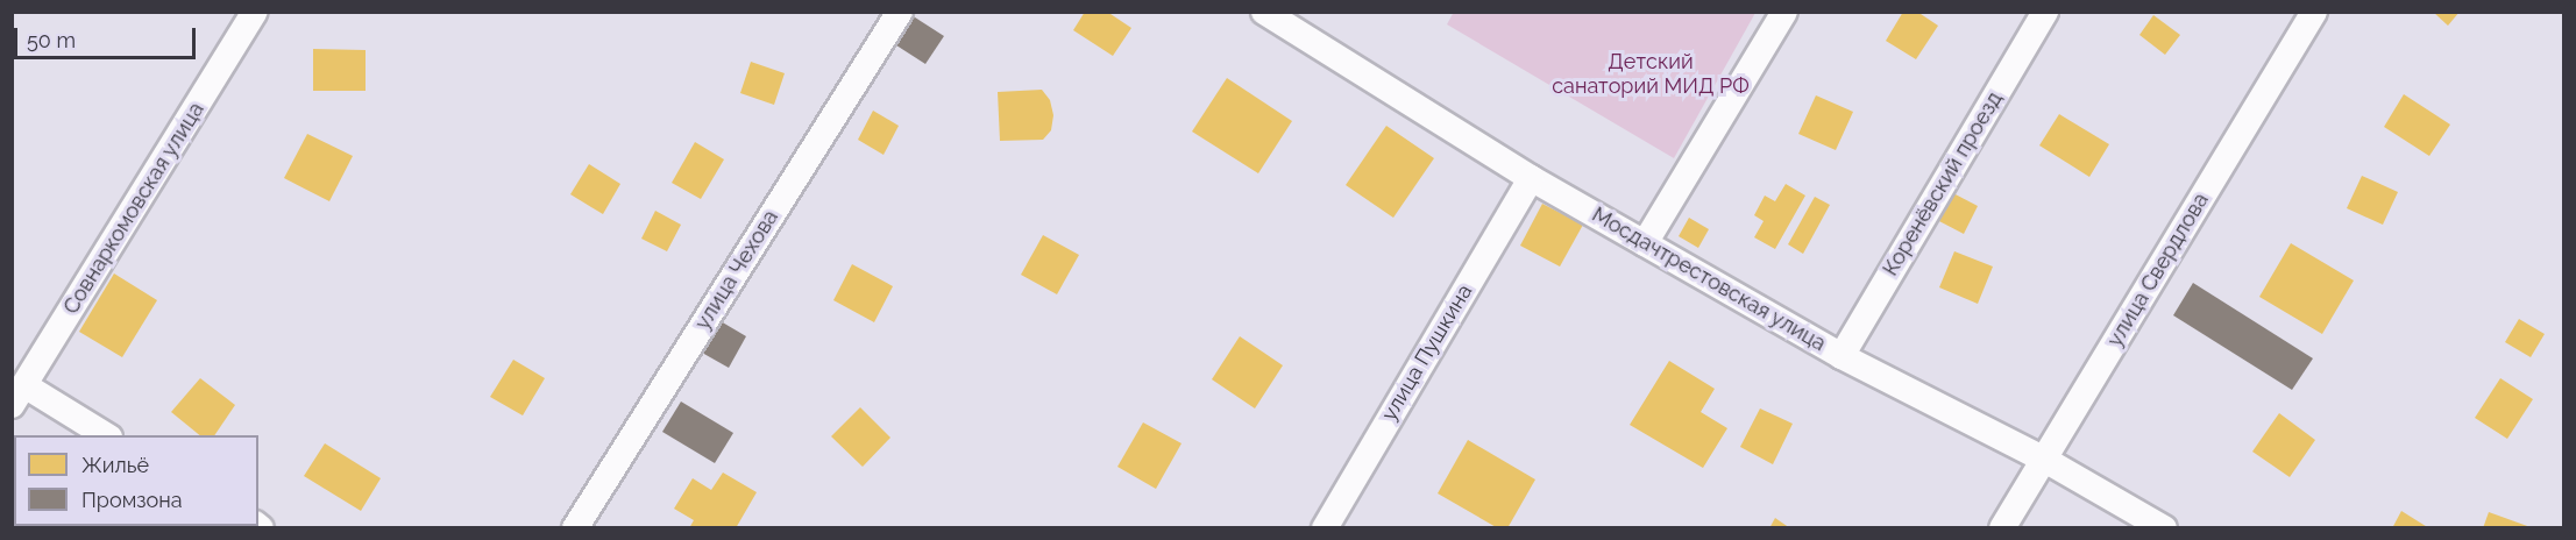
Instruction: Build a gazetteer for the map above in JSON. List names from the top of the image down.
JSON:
{
  "streets": {
    "street": [
      "Коренёвский проезд",
      "Совнаркомовская улица",
      "улица Чехова",
      "улица Свердлова",
      "Мосдачтрестовская улица",
      "улица Пушкина"
    ]
  },
  "crossings": [
    ["Коренёвский проезд", "Мосдачтрестовская улица"],
    ["улица Свердлова", "Мосдачтрестовская улица"],
    ["Мосдачтрестовская улица", "улица Пушкина"]
  ],
  "parks": ["Детский санаторий МИД РФ"],
  "legend": ["Жильё", "Промзона"],
  "scale_bar": "50 m"
}
